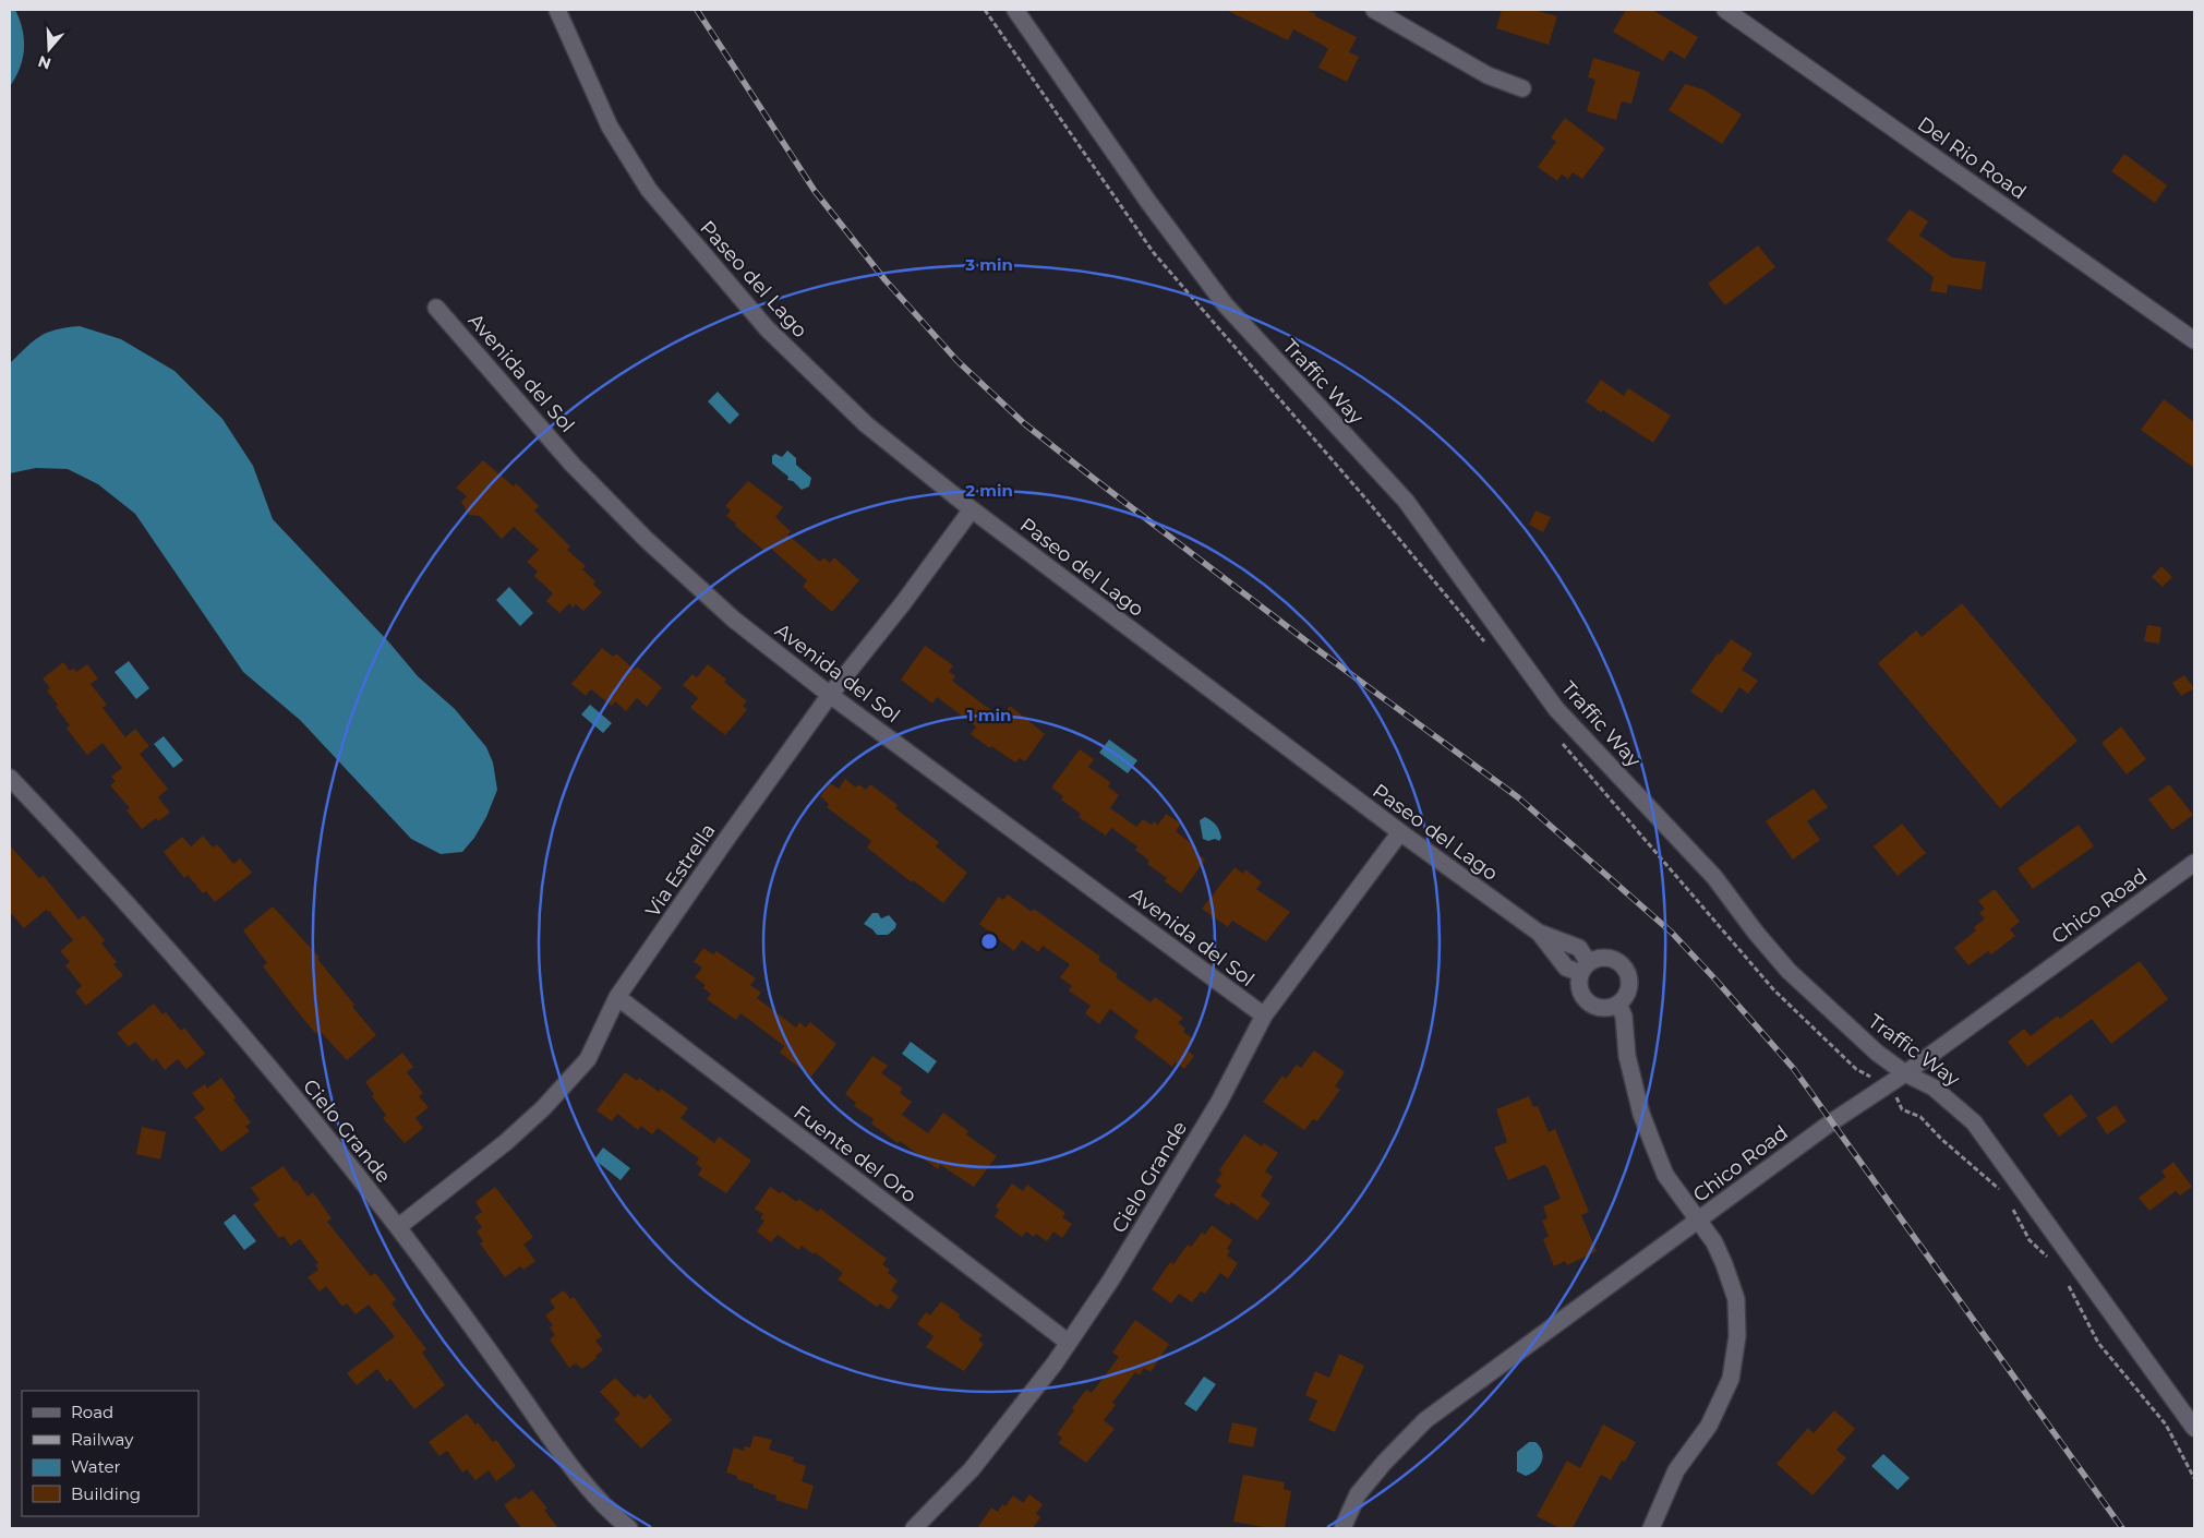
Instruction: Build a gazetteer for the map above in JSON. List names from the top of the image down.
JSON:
{
  "streets": {
    "street": [
      "Del Rio Road",
      "Paseo del Lago",
      "Avenida del Sol",
      "Traffic Way",
      "Via Estrella",
      "Chico Road",
      "Cielo Grande",
      "Fuente del Oro"
    ]
  },
  "crossings": [
    ["Paseo del Lago", "Via Estrella"],
    ["Paseo del Lago", "Cielo Grande"],
    ["Avenida del Sol", "Via Estrella"],
    ["Avenida del Sol", "Cielo Grande"],
    ["Traffic Way", "Chico Road"],
    ["Via Estrella", "Cielo Grande"],
    ["Via Estrella", "Fuente del Oro"],
    ["Cielo Grande", "Fuente del Oro"]
  ],
  "legend": [
    "Road",
    "Railway",
    "Water",
    "Building"
  ],
  "north": "bottom",
  "rings": ["3 min", "2 min", "1 min"]
}
